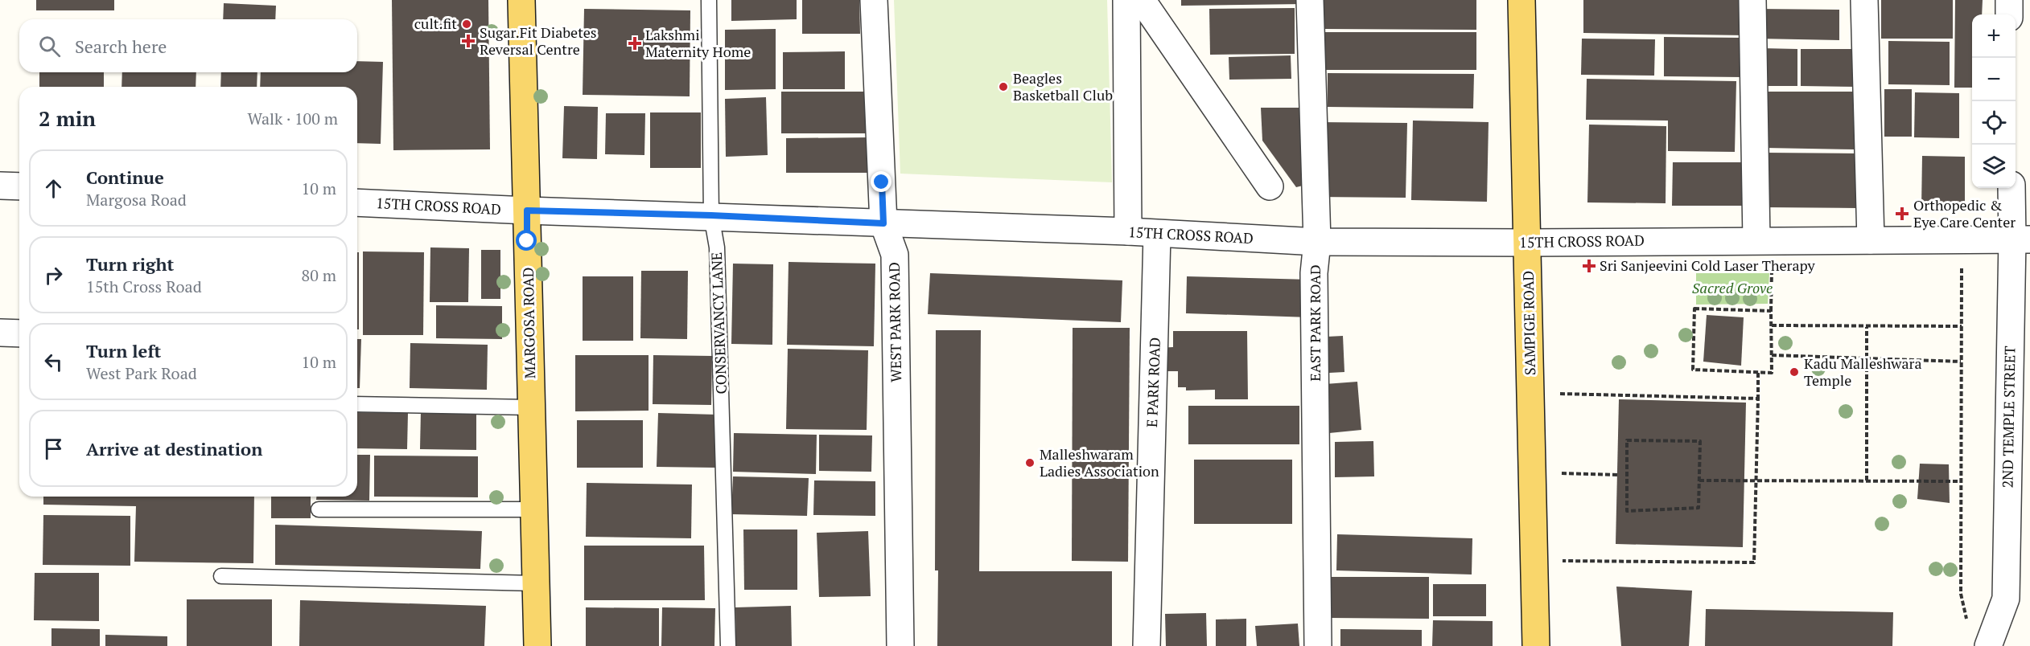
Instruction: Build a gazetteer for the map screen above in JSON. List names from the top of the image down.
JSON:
{
  "streets": {
    "main road": ["MARGOSA ROAD", "SAMPIGE ROAD"],
    "street": [
      "15TH CROSS ROAD",
      "WEST PARK ROAD",
      "EAST PARK ROAD",
      "E PARK ROAD",
      "2ND TEMPLE STREET"
    ],
    "lane": ["CONSERVANCY LANE"]
  },
  "crossings": [
    ["15TH CROSS ROAD", "WEST PARK ROAD"],
    ["15TH CROSS ROAD", "MARGOSA ROAD"],
    ["15TH CROSS ROAD", "CONSERVANCY LANE"],
    ["15TH CROSS ROAD", "EAST PARK ROAD"],
    ["15TH CROSS ROAD", "SAMPIGE ROAD"],
    ["15TH CROSS ROAD", "E PARK ROAD"],
    ["15TH CROSS ROAD", "2ND TEMPLE STREET"]
  ],
  "parks": ["Sacred Grove"],
  "places": {
    "other": [
      "cult.fit",
      "Beagles Basketball Club",
      "Kadu Malleshwara Temple",
      "Malleshwaram Ladies Association"
    ],
    "health": [
      "Sugar.Fit Diabetes Reversal Centre",
      "Lakshmi Maternity Home",
      "Orthopedic & Eye Care Center",
      "Sri Sanjeevini Cold Laser Therapy"
    ]
  },
  "page": {
    "map_buttons": ["+", "−"],
    "search": "Search here",
    "heading": ["2 min", "Walk · 100 m"],
    "list": [
      ["Continue", "Margosa Road", "10 m"],
      ["Turn right", "15th Cross Road", "80 m"],
      ["Turn left", "West Park Road", "10 m"],
      "Arrive at destination"
    ]
  }
}
